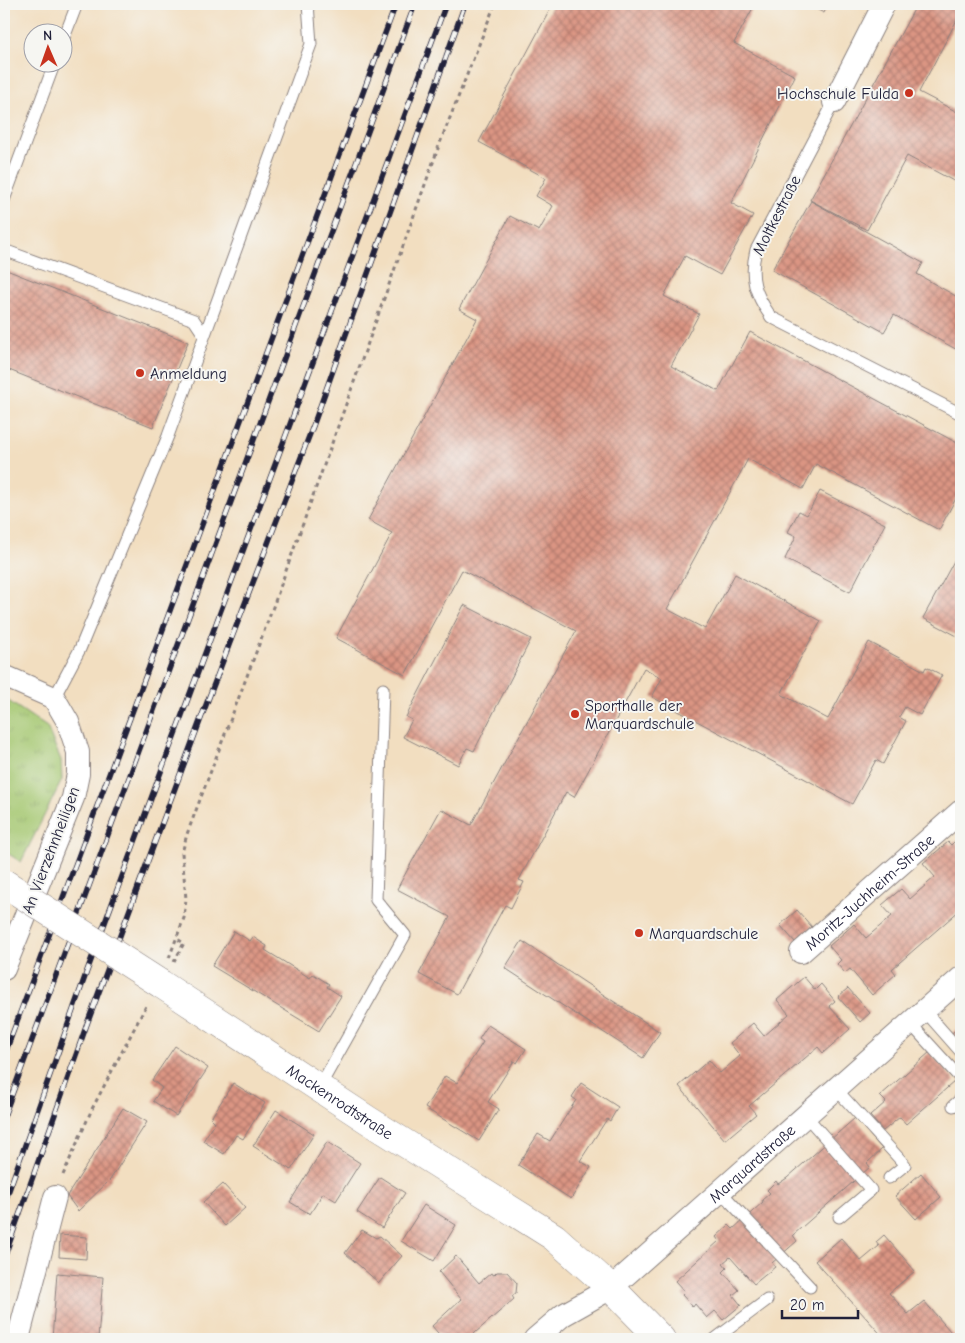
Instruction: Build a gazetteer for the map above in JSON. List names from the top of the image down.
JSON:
{
  "streets": {
    "street": [
      "Moltkestraße",
      "An Vierzehnheiligen",
      "Moritz-Juchheim-Straße",
      "Mackenrodtstraße",
      "Marquardstraße"
    ]
  },
  "crossings": [
    ["Mackenrodtstraße", "Marquardstraße"]
  ],
  "places": [
    "Hochschule Fulda",
    "Anmeldung",
    "Sporthalle der Marquardschule",
    "Marquardschule"
  ],
  "scale_bar": "20 m",
  "north": "top"
}
